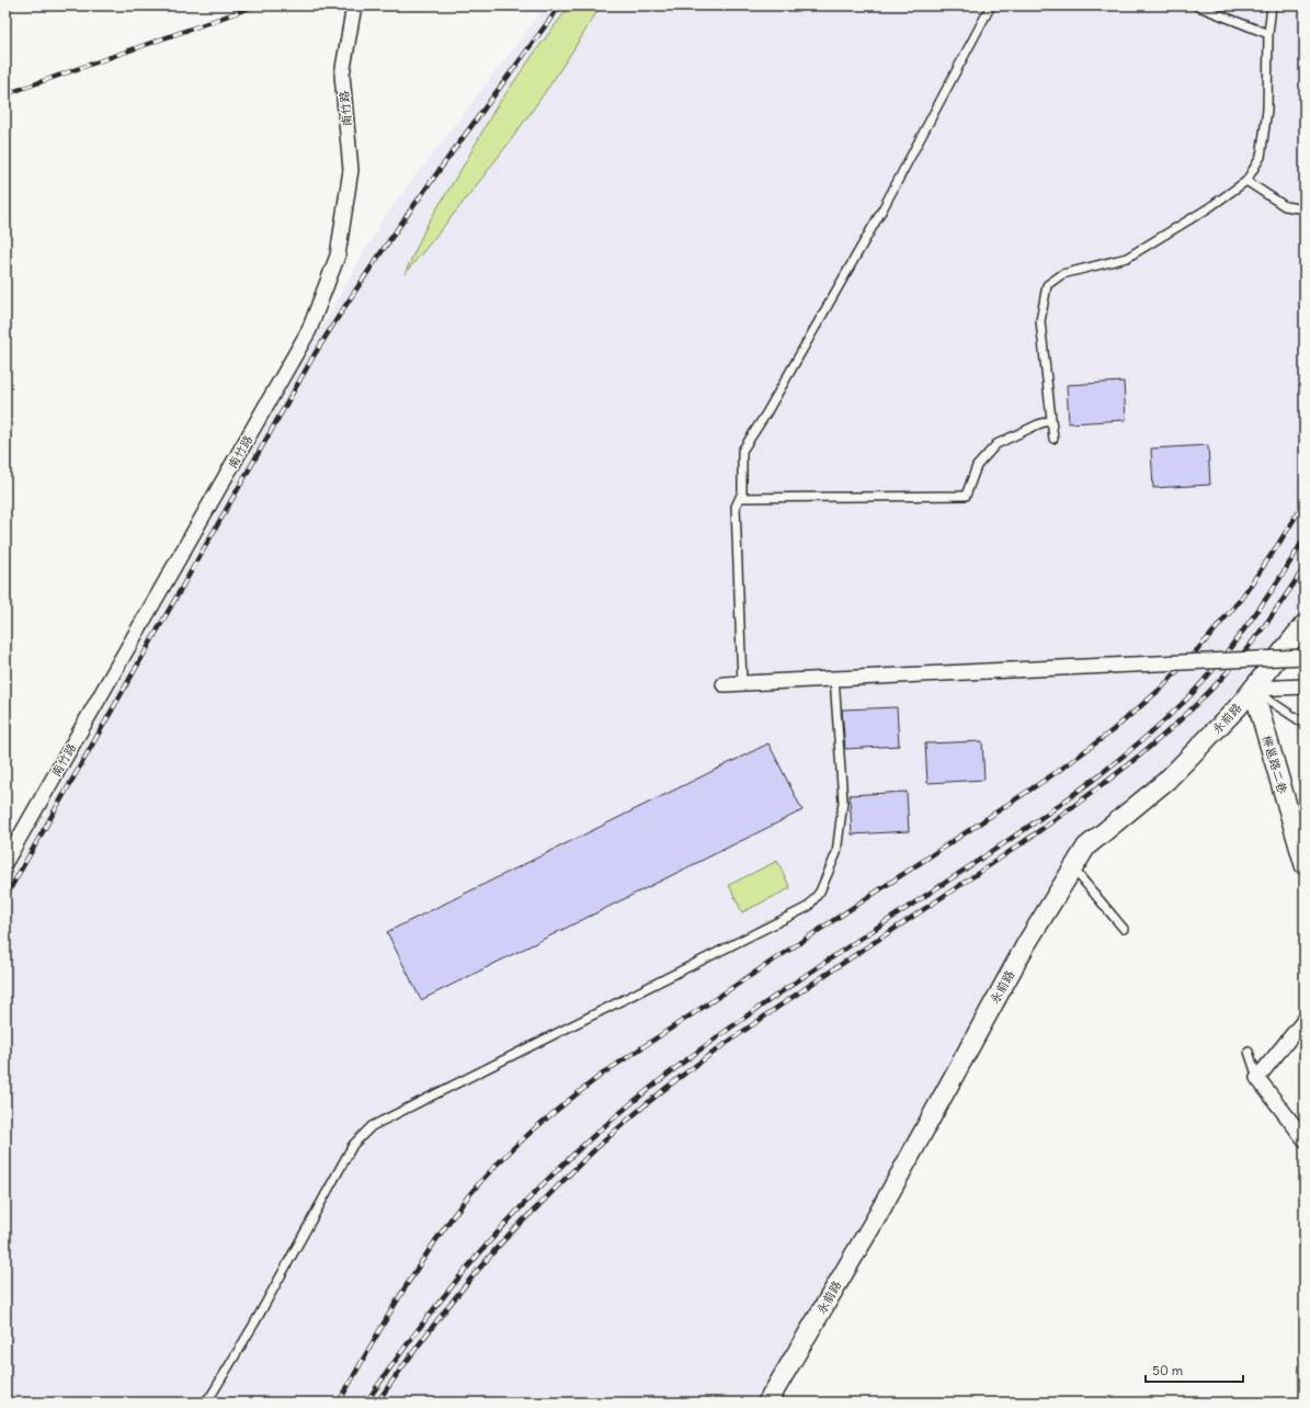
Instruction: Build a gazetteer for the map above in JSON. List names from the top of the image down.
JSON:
{
  "streets": {
    "street": ["南竹路", "永前路", "柳邕路二巷"]
  },
  "crossings": [
    ["永前路", "柳邕路二巷"]
  ],
  "scale_bar": "50 m"
}
